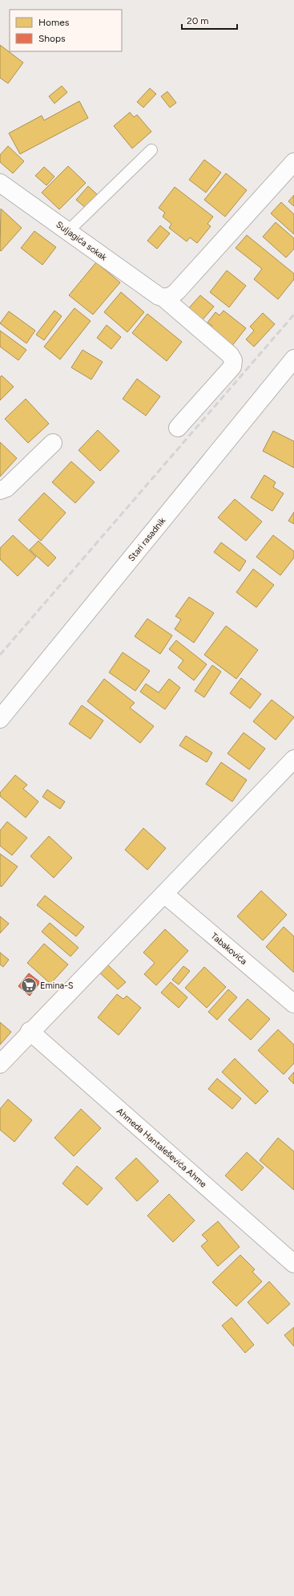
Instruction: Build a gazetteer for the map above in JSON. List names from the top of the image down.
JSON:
{
  "streets": {
    "street": [
      "Suljagića sokak",
      "Stari rasadnik",
      "Tabakovića",
      "Ahmeda Hantaleševića Ahme"
    ]
  },
  "places": {
    "supermarket": ["Emina-S"]
  },
  "legend": ["Homes", "Shops"],
  "scale_bar": "20 m"
}
